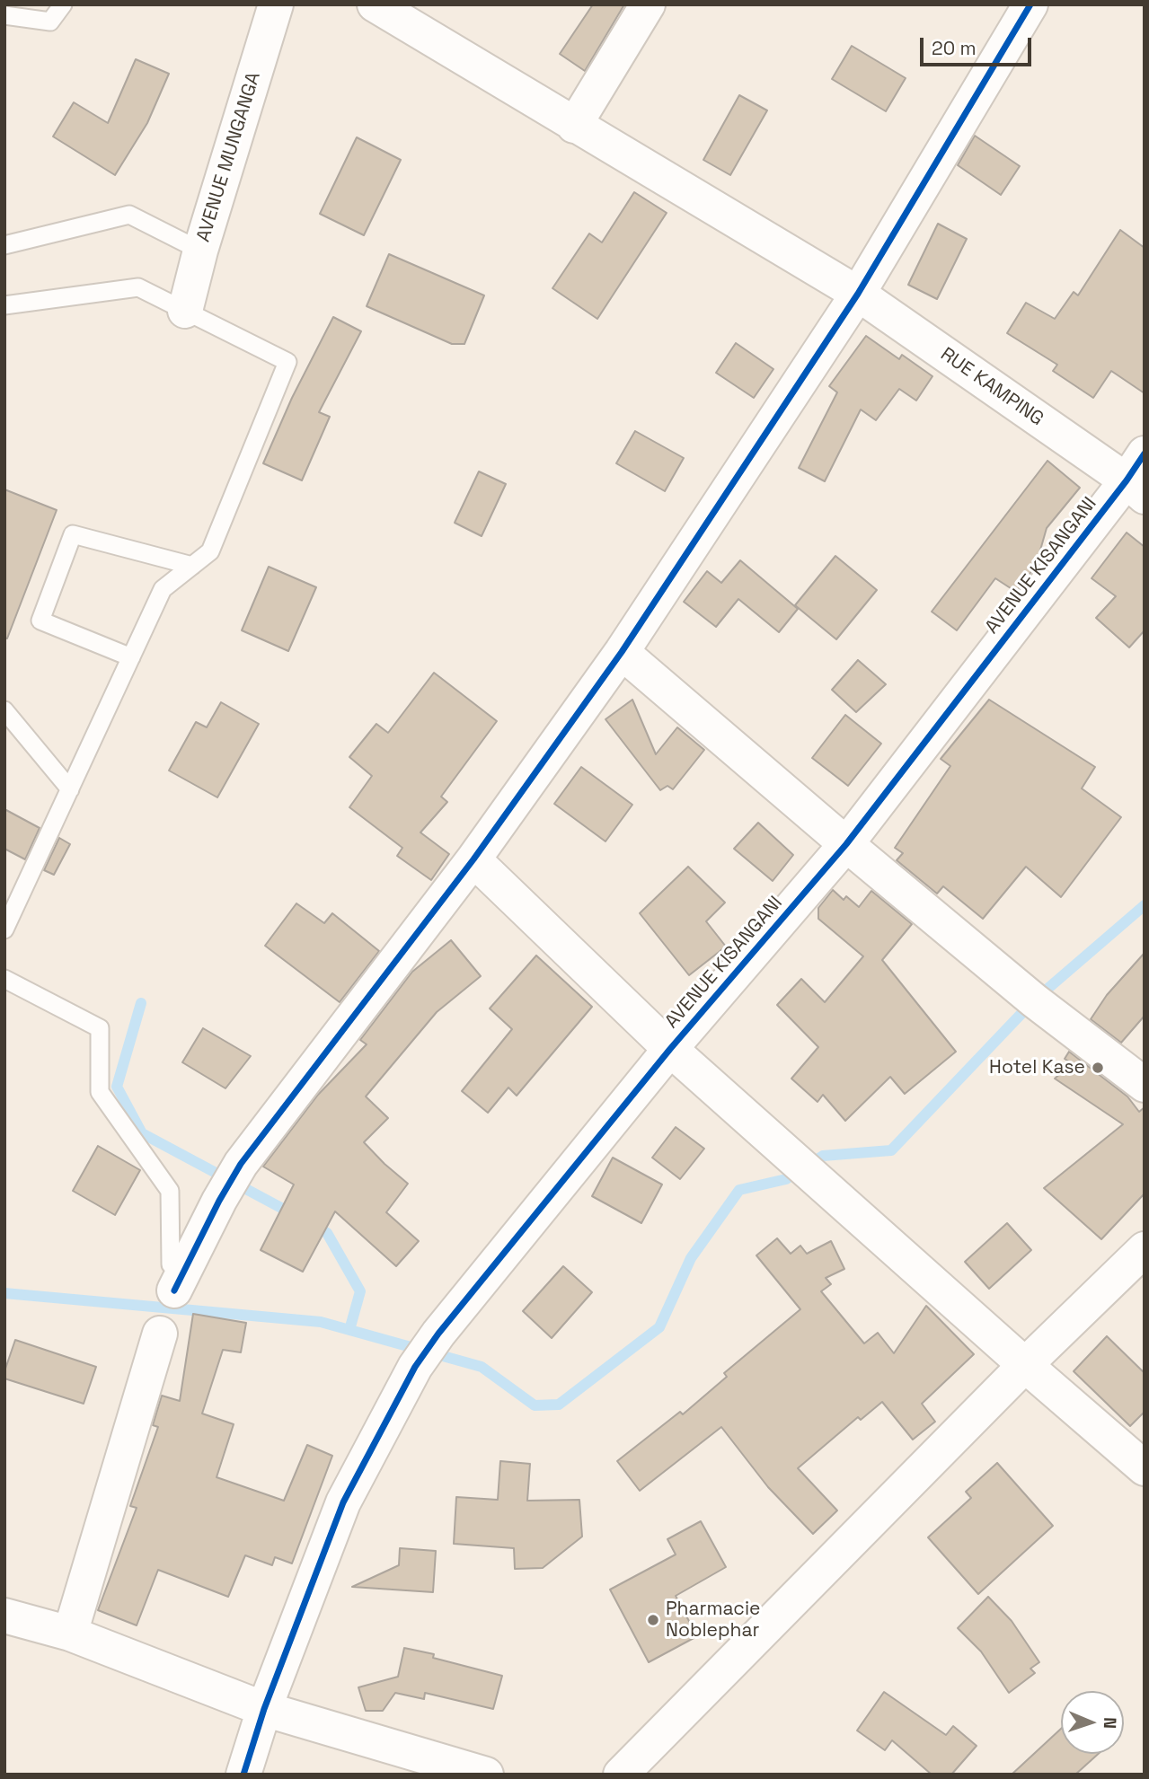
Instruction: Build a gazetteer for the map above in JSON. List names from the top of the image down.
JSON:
{
  "streets": {
    "street": ["AVENUE MUNGANGA", "RUE KAMPING", "AVENUE KISANGANI"]
  },
  "crossings": [
    ["RUE KAMPING", "AVENUE KISANGANI"]
  ],
  "places": ["Hotel Kase", "Pharmacie Noblephar"],
  "scale_bar": "20 m",
  "north": "right"
}
